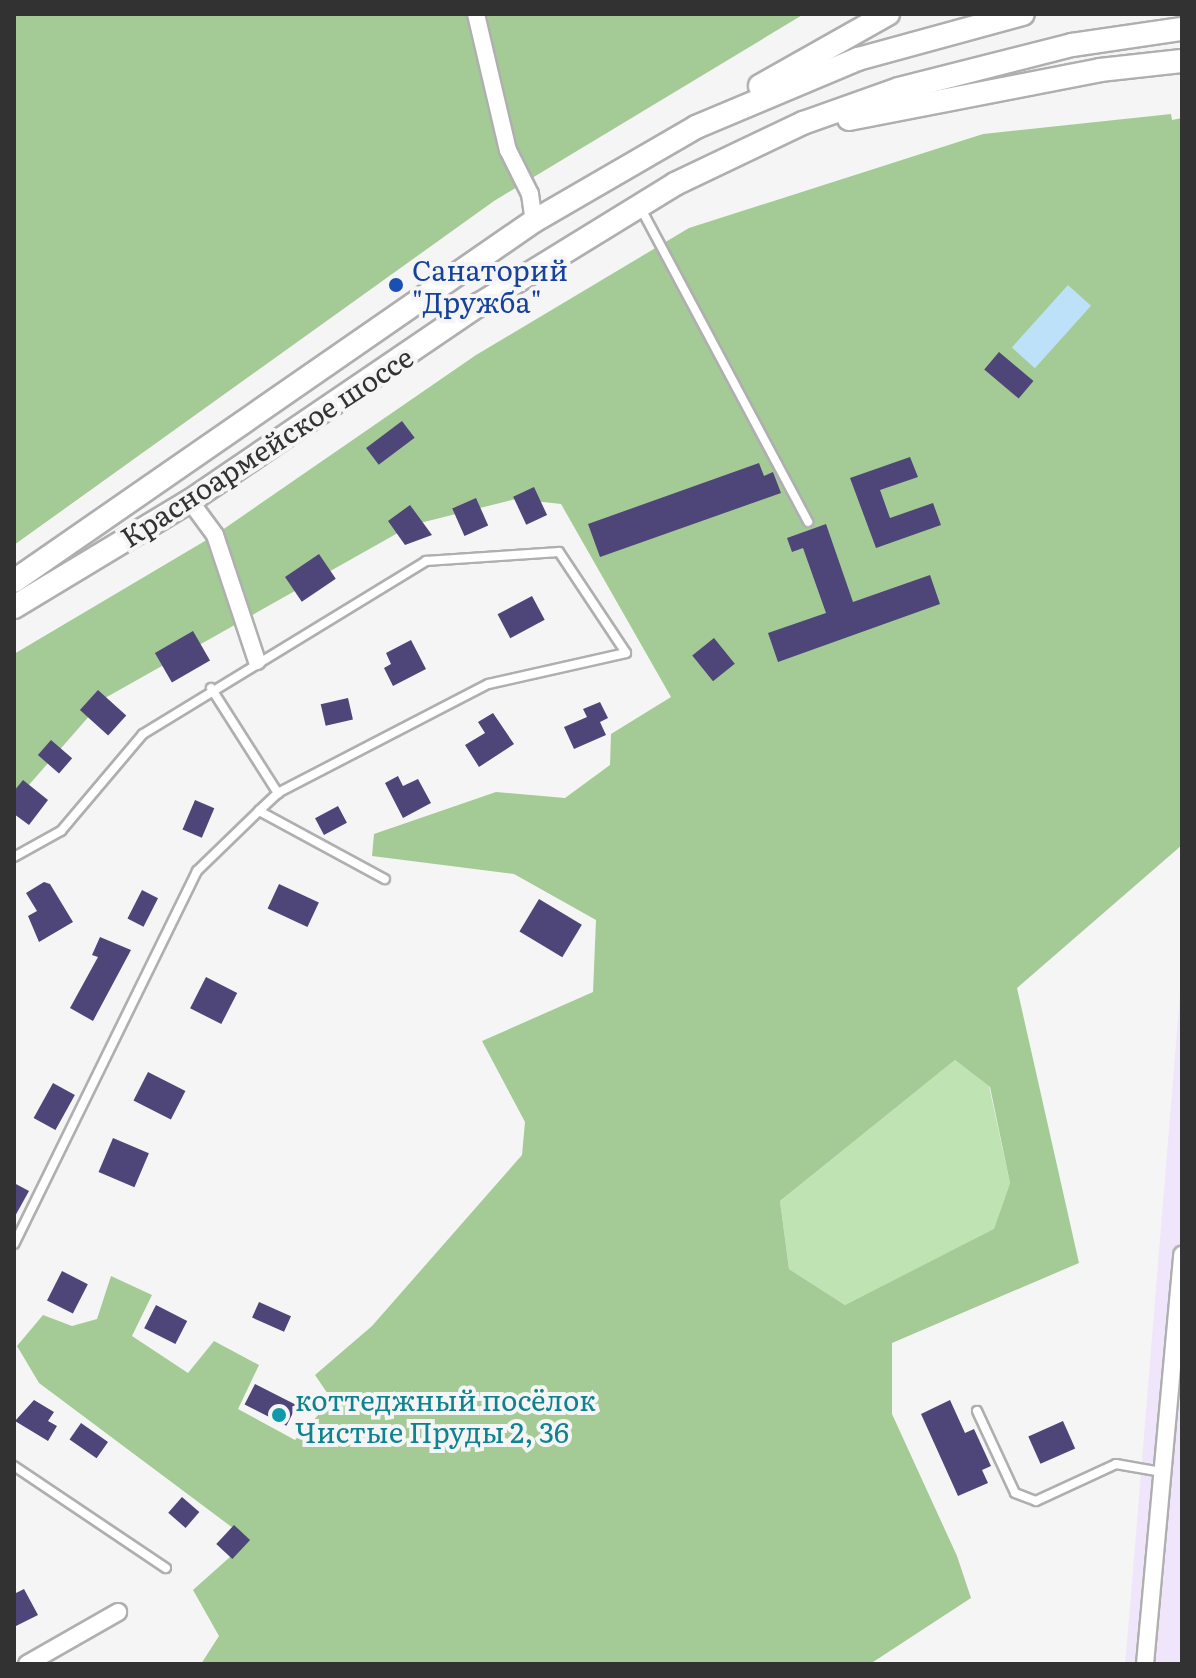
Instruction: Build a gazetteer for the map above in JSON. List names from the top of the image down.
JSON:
{
  "streets": {
    "main road": ["Красноармейское шоссе"]
  },
  "places": ["Санаторий \"Дружба\"", "коттеджный посёлок Чистые Пруды 2, 36"]
}
